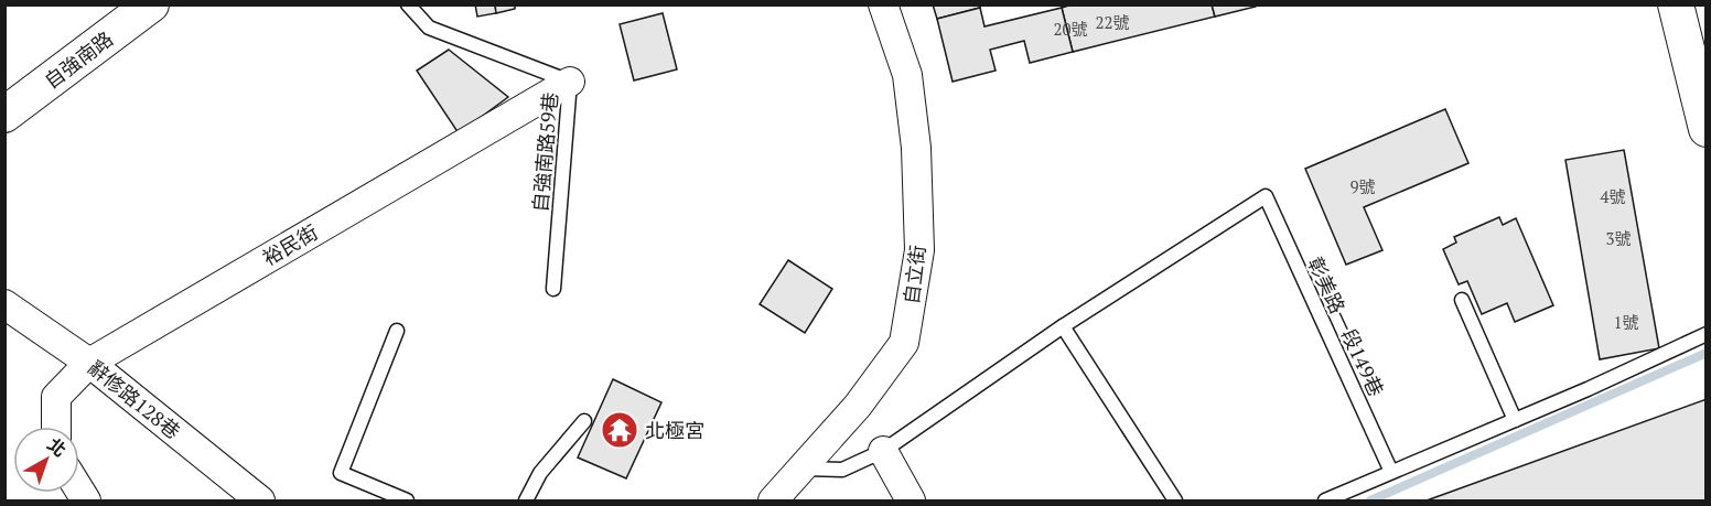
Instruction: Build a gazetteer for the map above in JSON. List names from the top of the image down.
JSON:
{
  "streets": {
    "street": [
      "自強南路",
      "裕民街",
      "自立街",
      "辭修路128巷"
    ],
    "lane": ["自強南路59巷", "彰美路一段149巷"]
  },
  "crossings": [
    ["自強南路59巷", "裕民街"],
    ["裕民街", "辭修路128巷"]
  ],
  "places": {
    "temple": ["北極宮"]
  },
  "house_numbers": [
    "22號",
    "20號",
    "9號",
    "4號",
    "3號",
    "1號"
  ],
  "north": "top right"
}
